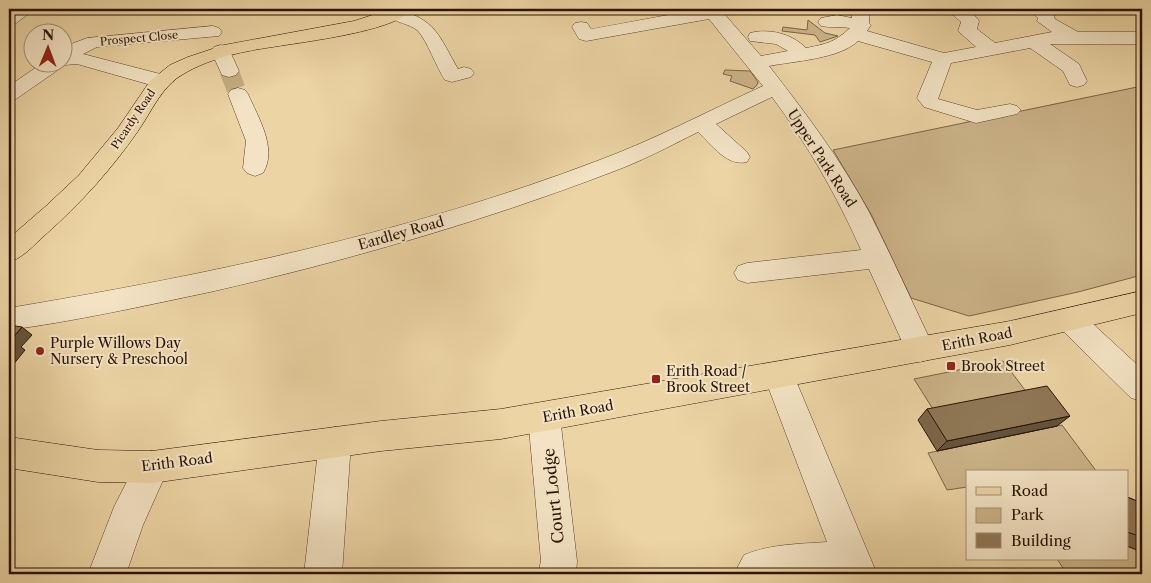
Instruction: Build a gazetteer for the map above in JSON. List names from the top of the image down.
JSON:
{
  "streets": {
    "main road": ["Picardy Road", "Erith Road"],
    "street": [
      "Prospect Close",
      "Upper Park Road",
      "Eardley Road",
      "Court Lodge"
    ]
  },
  "crossings": [
    ["Upper Park Road", "Eardley Road"],
    ["Upper Park Road", "Erith Road"],
    ["Erith Road", "Court Lodge"]
  ],
  "places": {
    "other": ["Purple Willows Day Nursery & Preschool"],
    "transit": ["Brook Street", "Erith Road / Brook Street"]
  },
  "legend": ["Road", "Park", "Building"],
  "north": "top"
}
